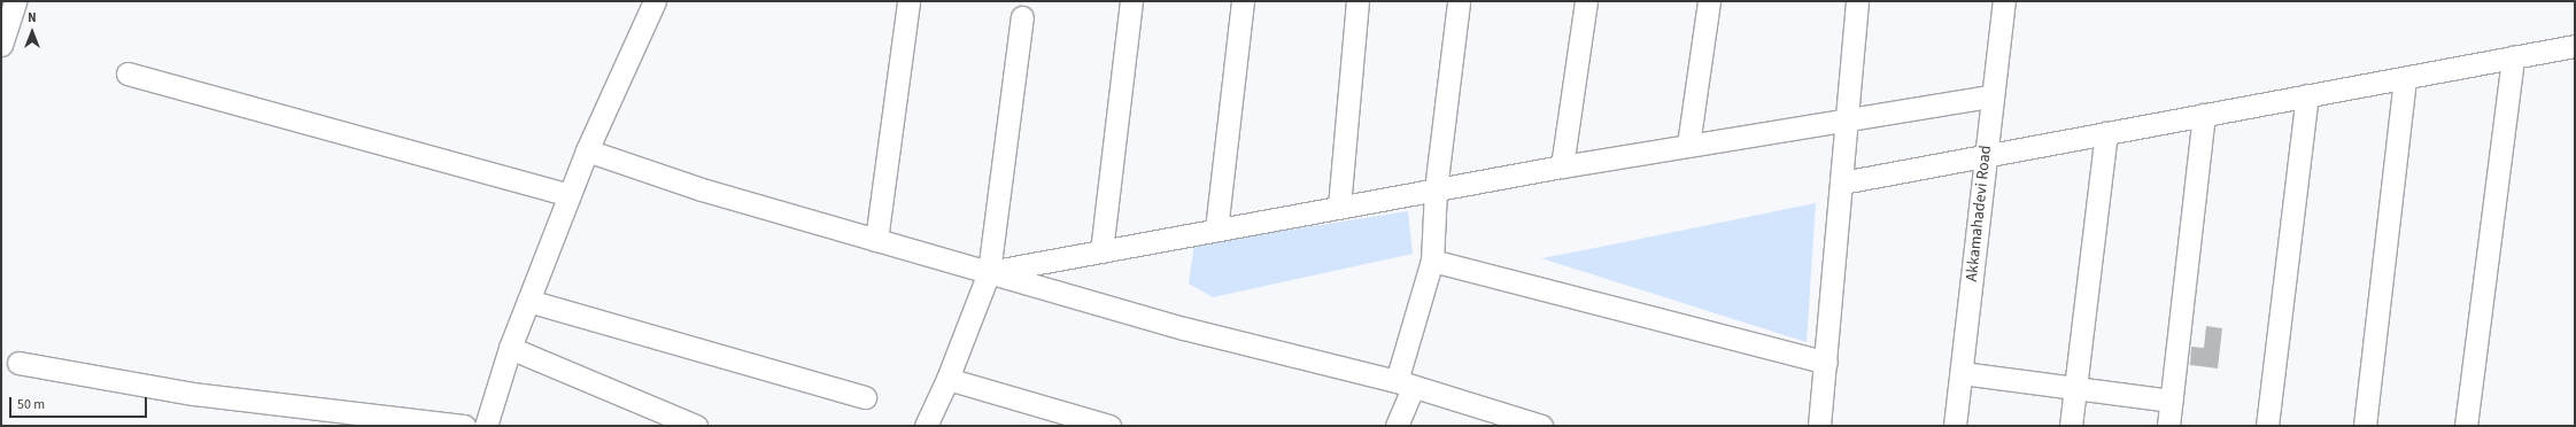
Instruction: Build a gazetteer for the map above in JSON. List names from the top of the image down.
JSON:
{
  "streets": {
    "street": ["Akkamahadevi Road"]
  },
  "scale_bar": "50 m",
  "north": "top"
}
